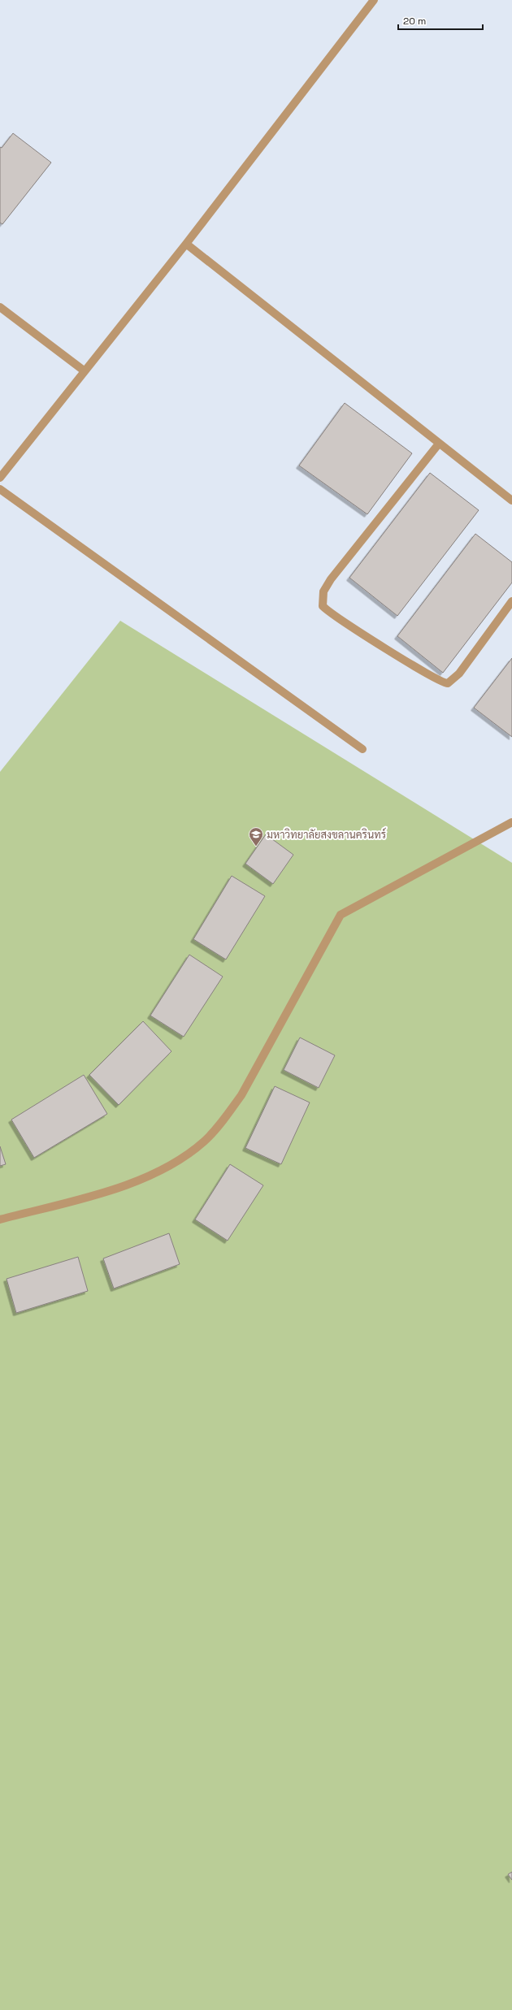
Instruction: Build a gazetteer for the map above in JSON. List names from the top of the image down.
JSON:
{
  "places": {
    "school or university": ["มหาวิทยาลัยสงขลานครินทร์"]
  },
  "scale_bar": "20 m"
}
